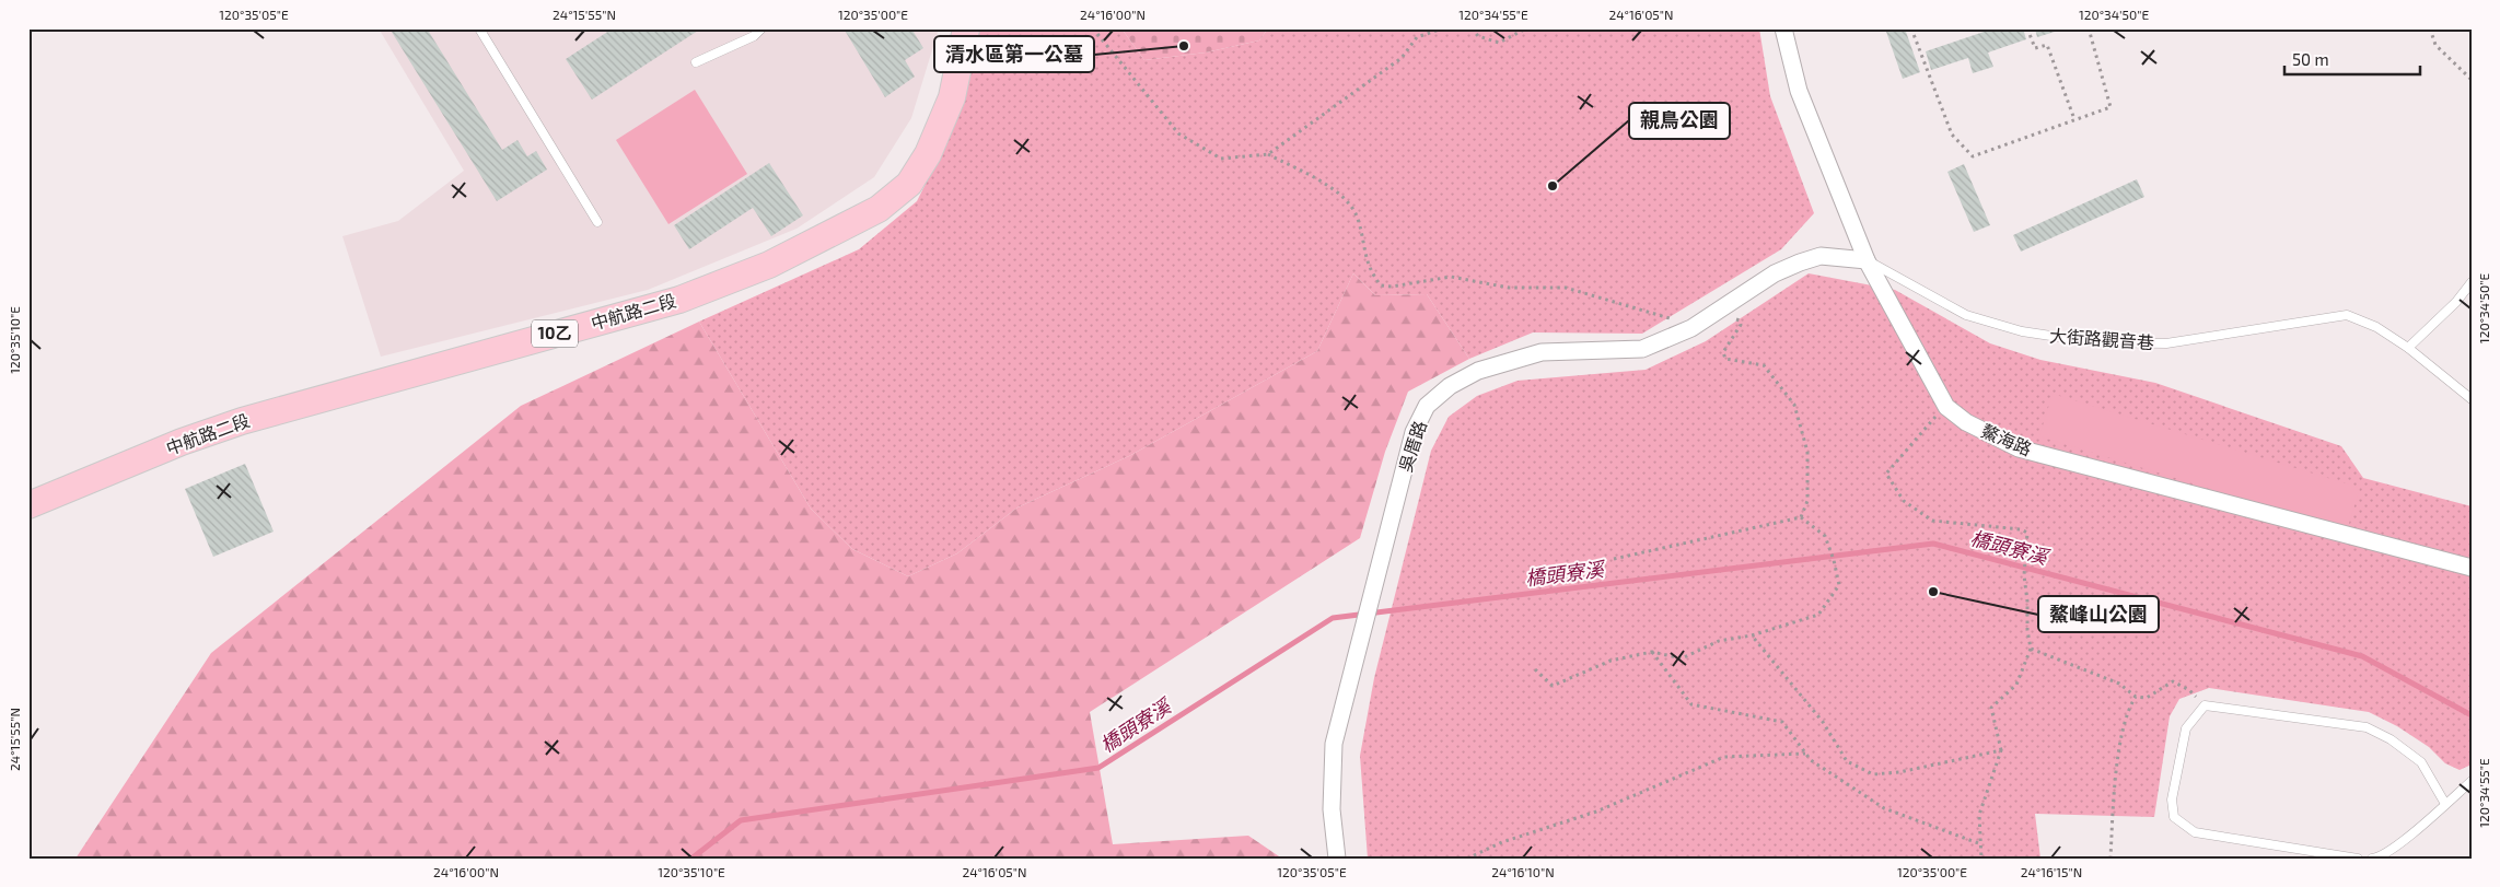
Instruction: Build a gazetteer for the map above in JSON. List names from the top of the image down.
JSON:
{
  "streets": {
    "main road": ["中航路二段", "10乙"],
    "street": ["鰲海路", "吳厝路"],
    "lane": ["大街路觀音巷"]
  },
  "crossings": [
    ["大街路觀音巷", "鰲海路"],
    ["大街路觀音巷", "吳厝路"],
    ["鰲海路", "吳厝路"]
  ],
  "water": ["橋頭寮溪"],
  "places": ["清水區第一公墓", "親鳥公園", "鰲峰山公園"],
  "scale_bar": "50 m",
  "coordinates": [
    "120°35'05\"E",
    "24°15'55\"N",
    "120°35'00\"E",
    "24°16'00\"N",
    "120°34'55\"E",
    "24°16'05\"N",
    "120°34'50\"E",
    "120°35'10\"E",
    "24°16'10\"N",
    "24°16'15\"N"
  ]
}
